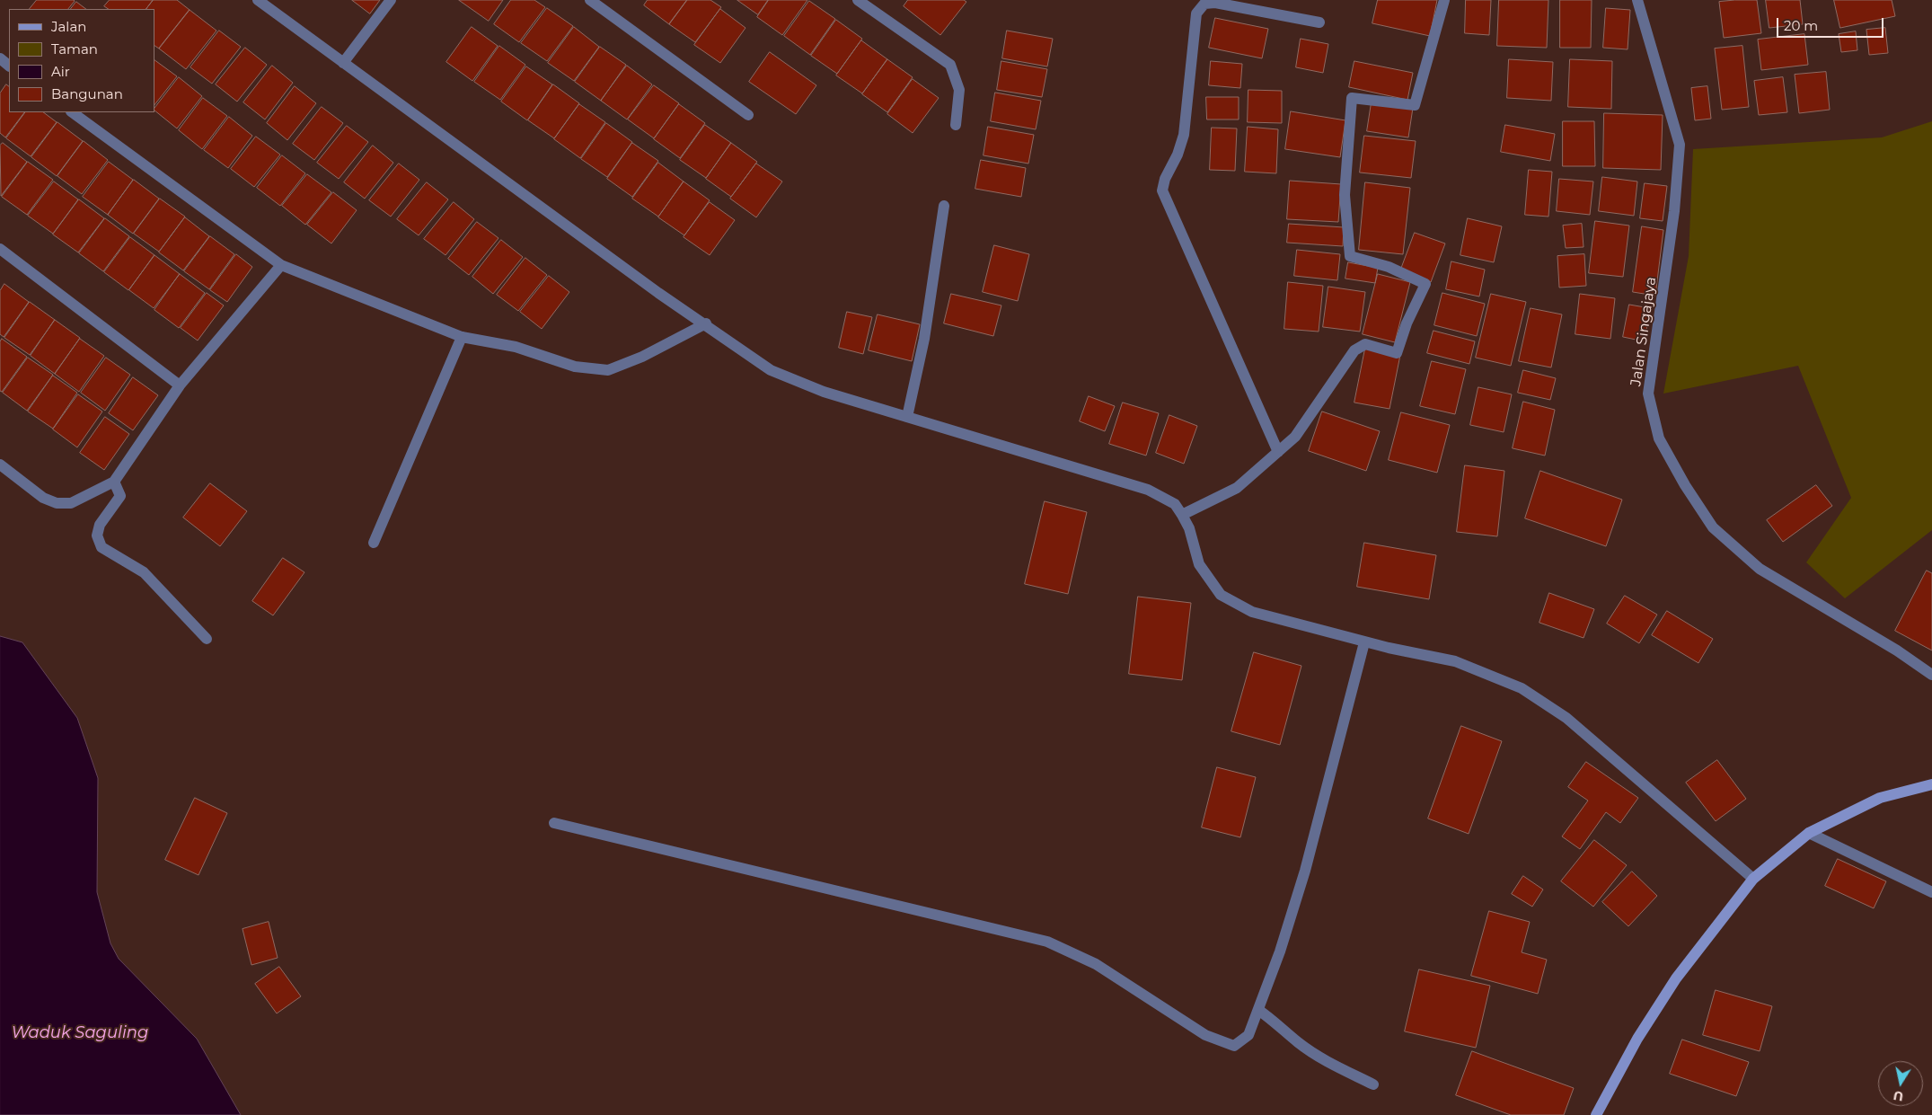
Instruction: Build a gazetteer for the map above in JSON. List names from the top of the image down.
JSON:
{
  "streets": {
    "street": ["Jalan Singajaya"]
  },
  "water": ["Waduk Saguling"],
  "legend": [
    "Jalan",
    "Taman",
    "Air",
    "Bangunan"
  ],
  "scale_bar": "20 m",
  "north": "bottom"
}
